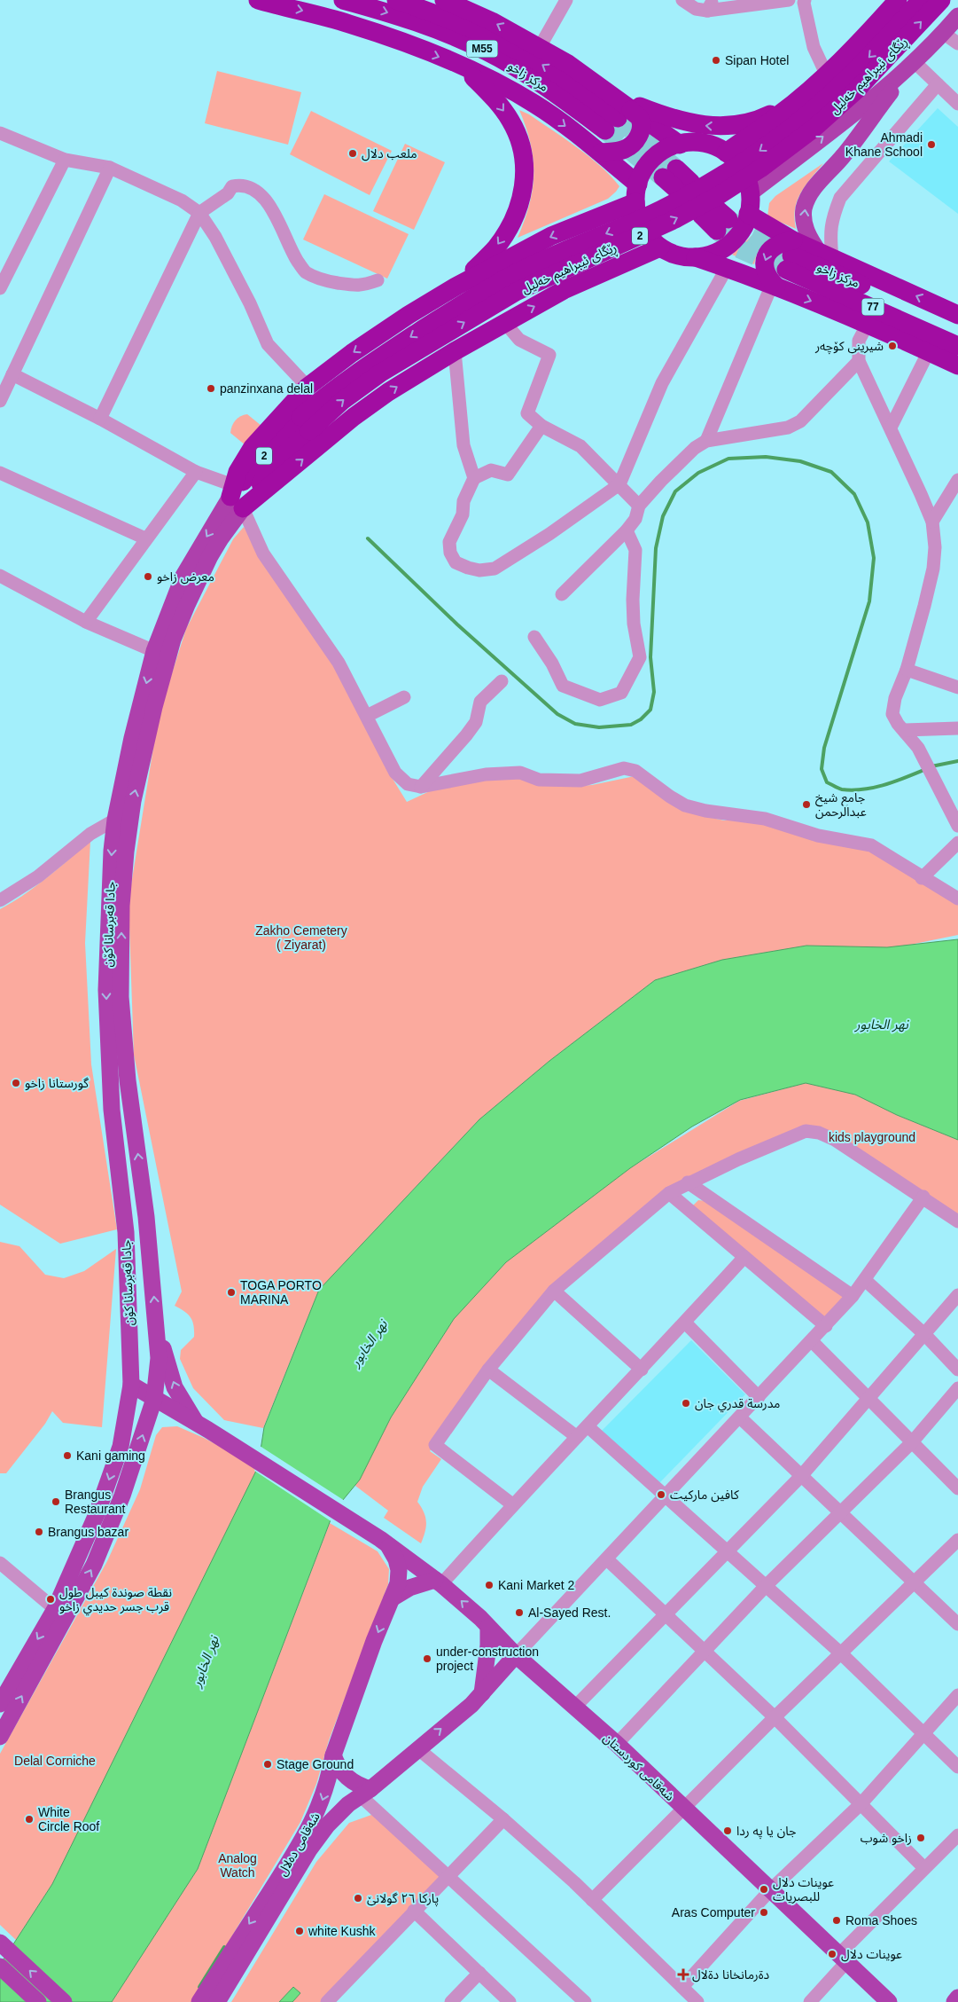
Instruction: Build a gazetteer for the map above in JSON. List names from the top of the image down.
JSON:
{
  "streets": {
    "highway": [
      "M55",
      "ڕێگای ئیبراهیم خەلیل",
      "مركز زاخو",
      "2",
      "77"
    ],
    "main road": ["جادا قەبرسانا کۆن", "شەقامی کوردستان", "شەقامی دەلال"]
  },
  "crossings": [
    ["ڕێگای ئیبراهیم خەلیل", "جادا قەبرسانا کۆن"],
    ["مركز زاخو", "77"],
    ["جادا قەبرسانا کۆن", "شەقامی کوردستان"],
    ["شەقامی کوردستان", "شەقامی دەلال"]
  ],
  "water": ["نهر الخابور"],
  "parks": [
    "Zakho Cemetery ( Ziyarat)",
    "kids playground",
    "Delal Corniche",
    "Analog Watch"
  ],
  "places": {
    "other": [
      "Sipan Hotel",
      "Ahmadi Khane School",
      "ملعب دلال",
      "شیرینی کۆچەر",
      "panzinxana delal",
      "معرض زاخو",
      "جامع شيخ عبدالرحمن",
      "گورستانا زاخو",
      "TOGA PORTO MARINA",
      "مدرسة قدري جان",
      "Kani gaming",
      "كافين ماركيت",
      "Brangus Restaurant",
      "Brangus bazar",
      "Kani Market 2",
      "نقطة صوندة كيبل طول قرب جسر حديدي زاخو",
      "Al-Sayed Rest.",
      "under-construction project",
      "Stage Ground",
      "White Circle Roof",
      "جان يا په ردا",
      "زاخو شوب",
      "عوينات دلال للبصريات",
      "پارکا ٢٦ گولانێ",
      "Aras Computer",
      "Roma Shoes",
      "white Kushk",
      "عوينات دلال"
    ],
    "health": ["دةرمانخانا دةلال"]
  }
}
